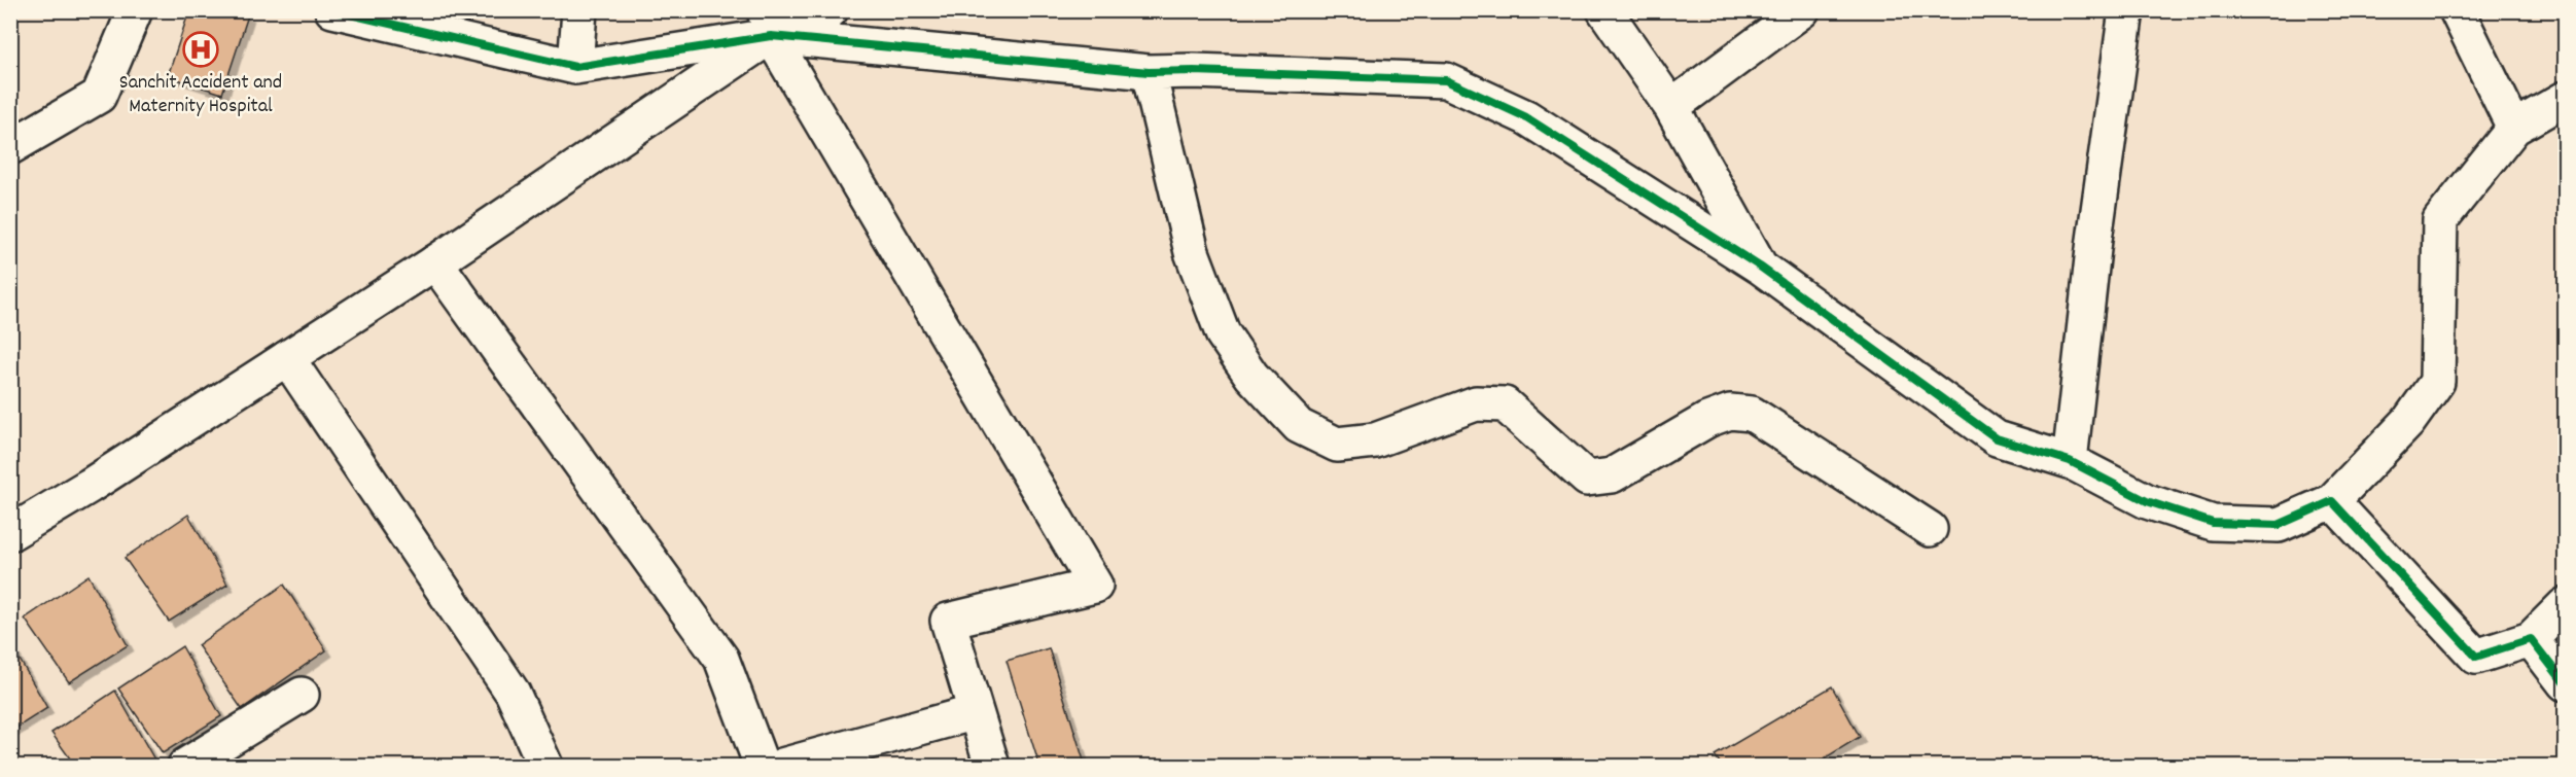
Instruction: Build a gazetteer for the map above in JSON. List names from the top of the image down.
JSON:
{
  "places": {
    "hospital": ["Sanchit Accident and Maternity Hospital"]
  }
}
